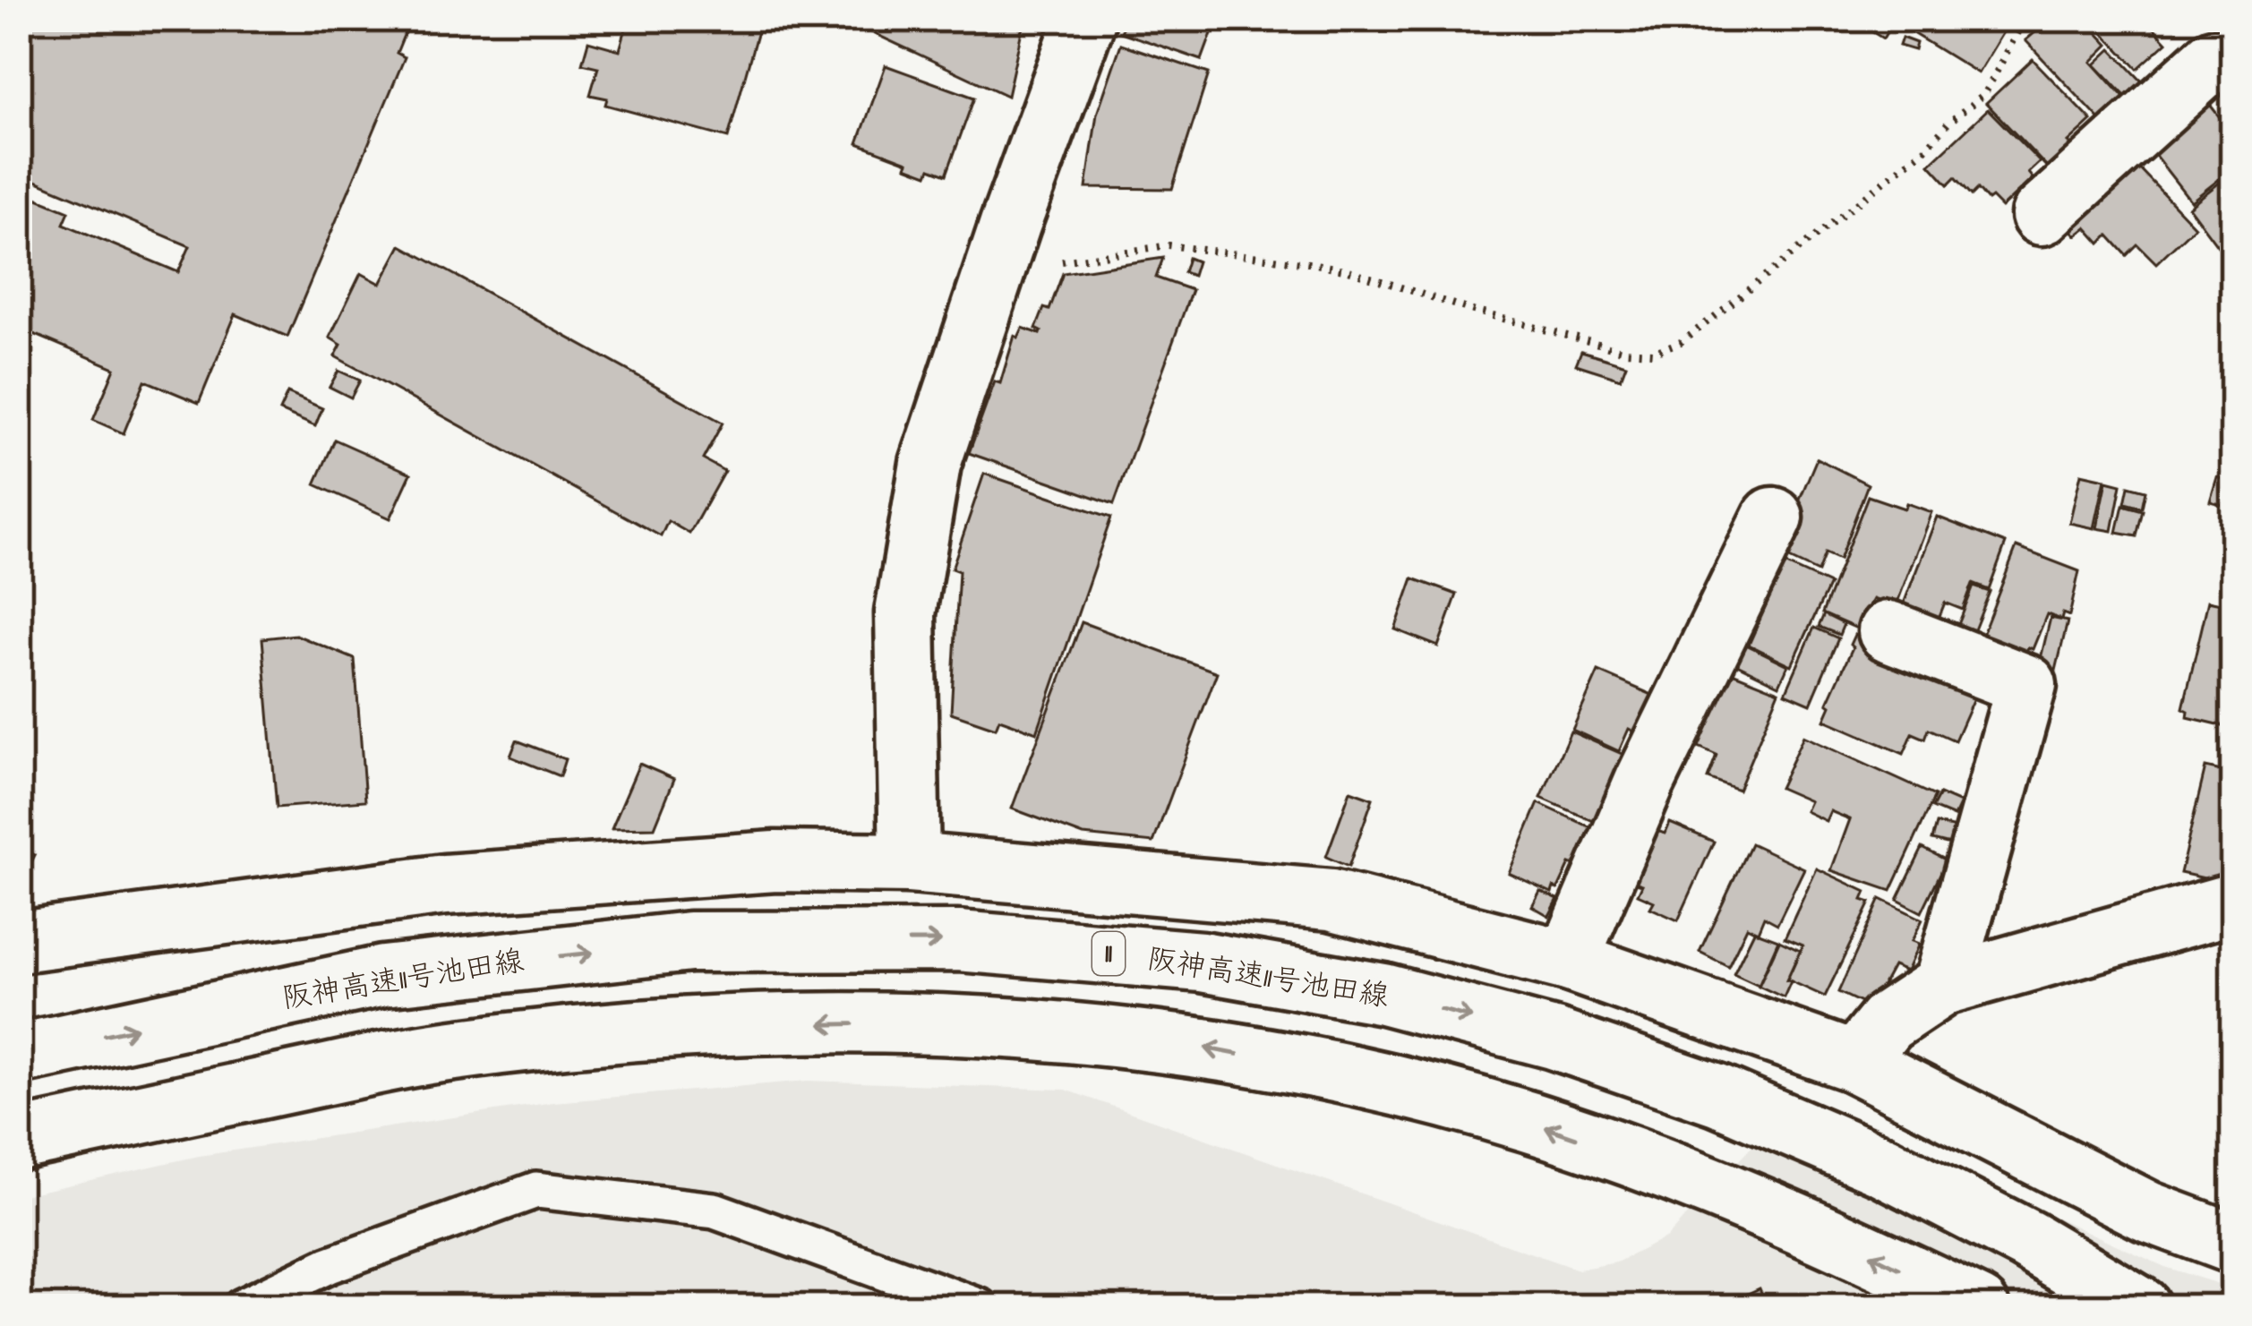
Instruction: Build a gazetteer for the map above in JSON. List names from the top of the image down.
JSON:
{
  "streets": {
    "main road": ["11", "阪神高速11号池田線"]
  }
}
